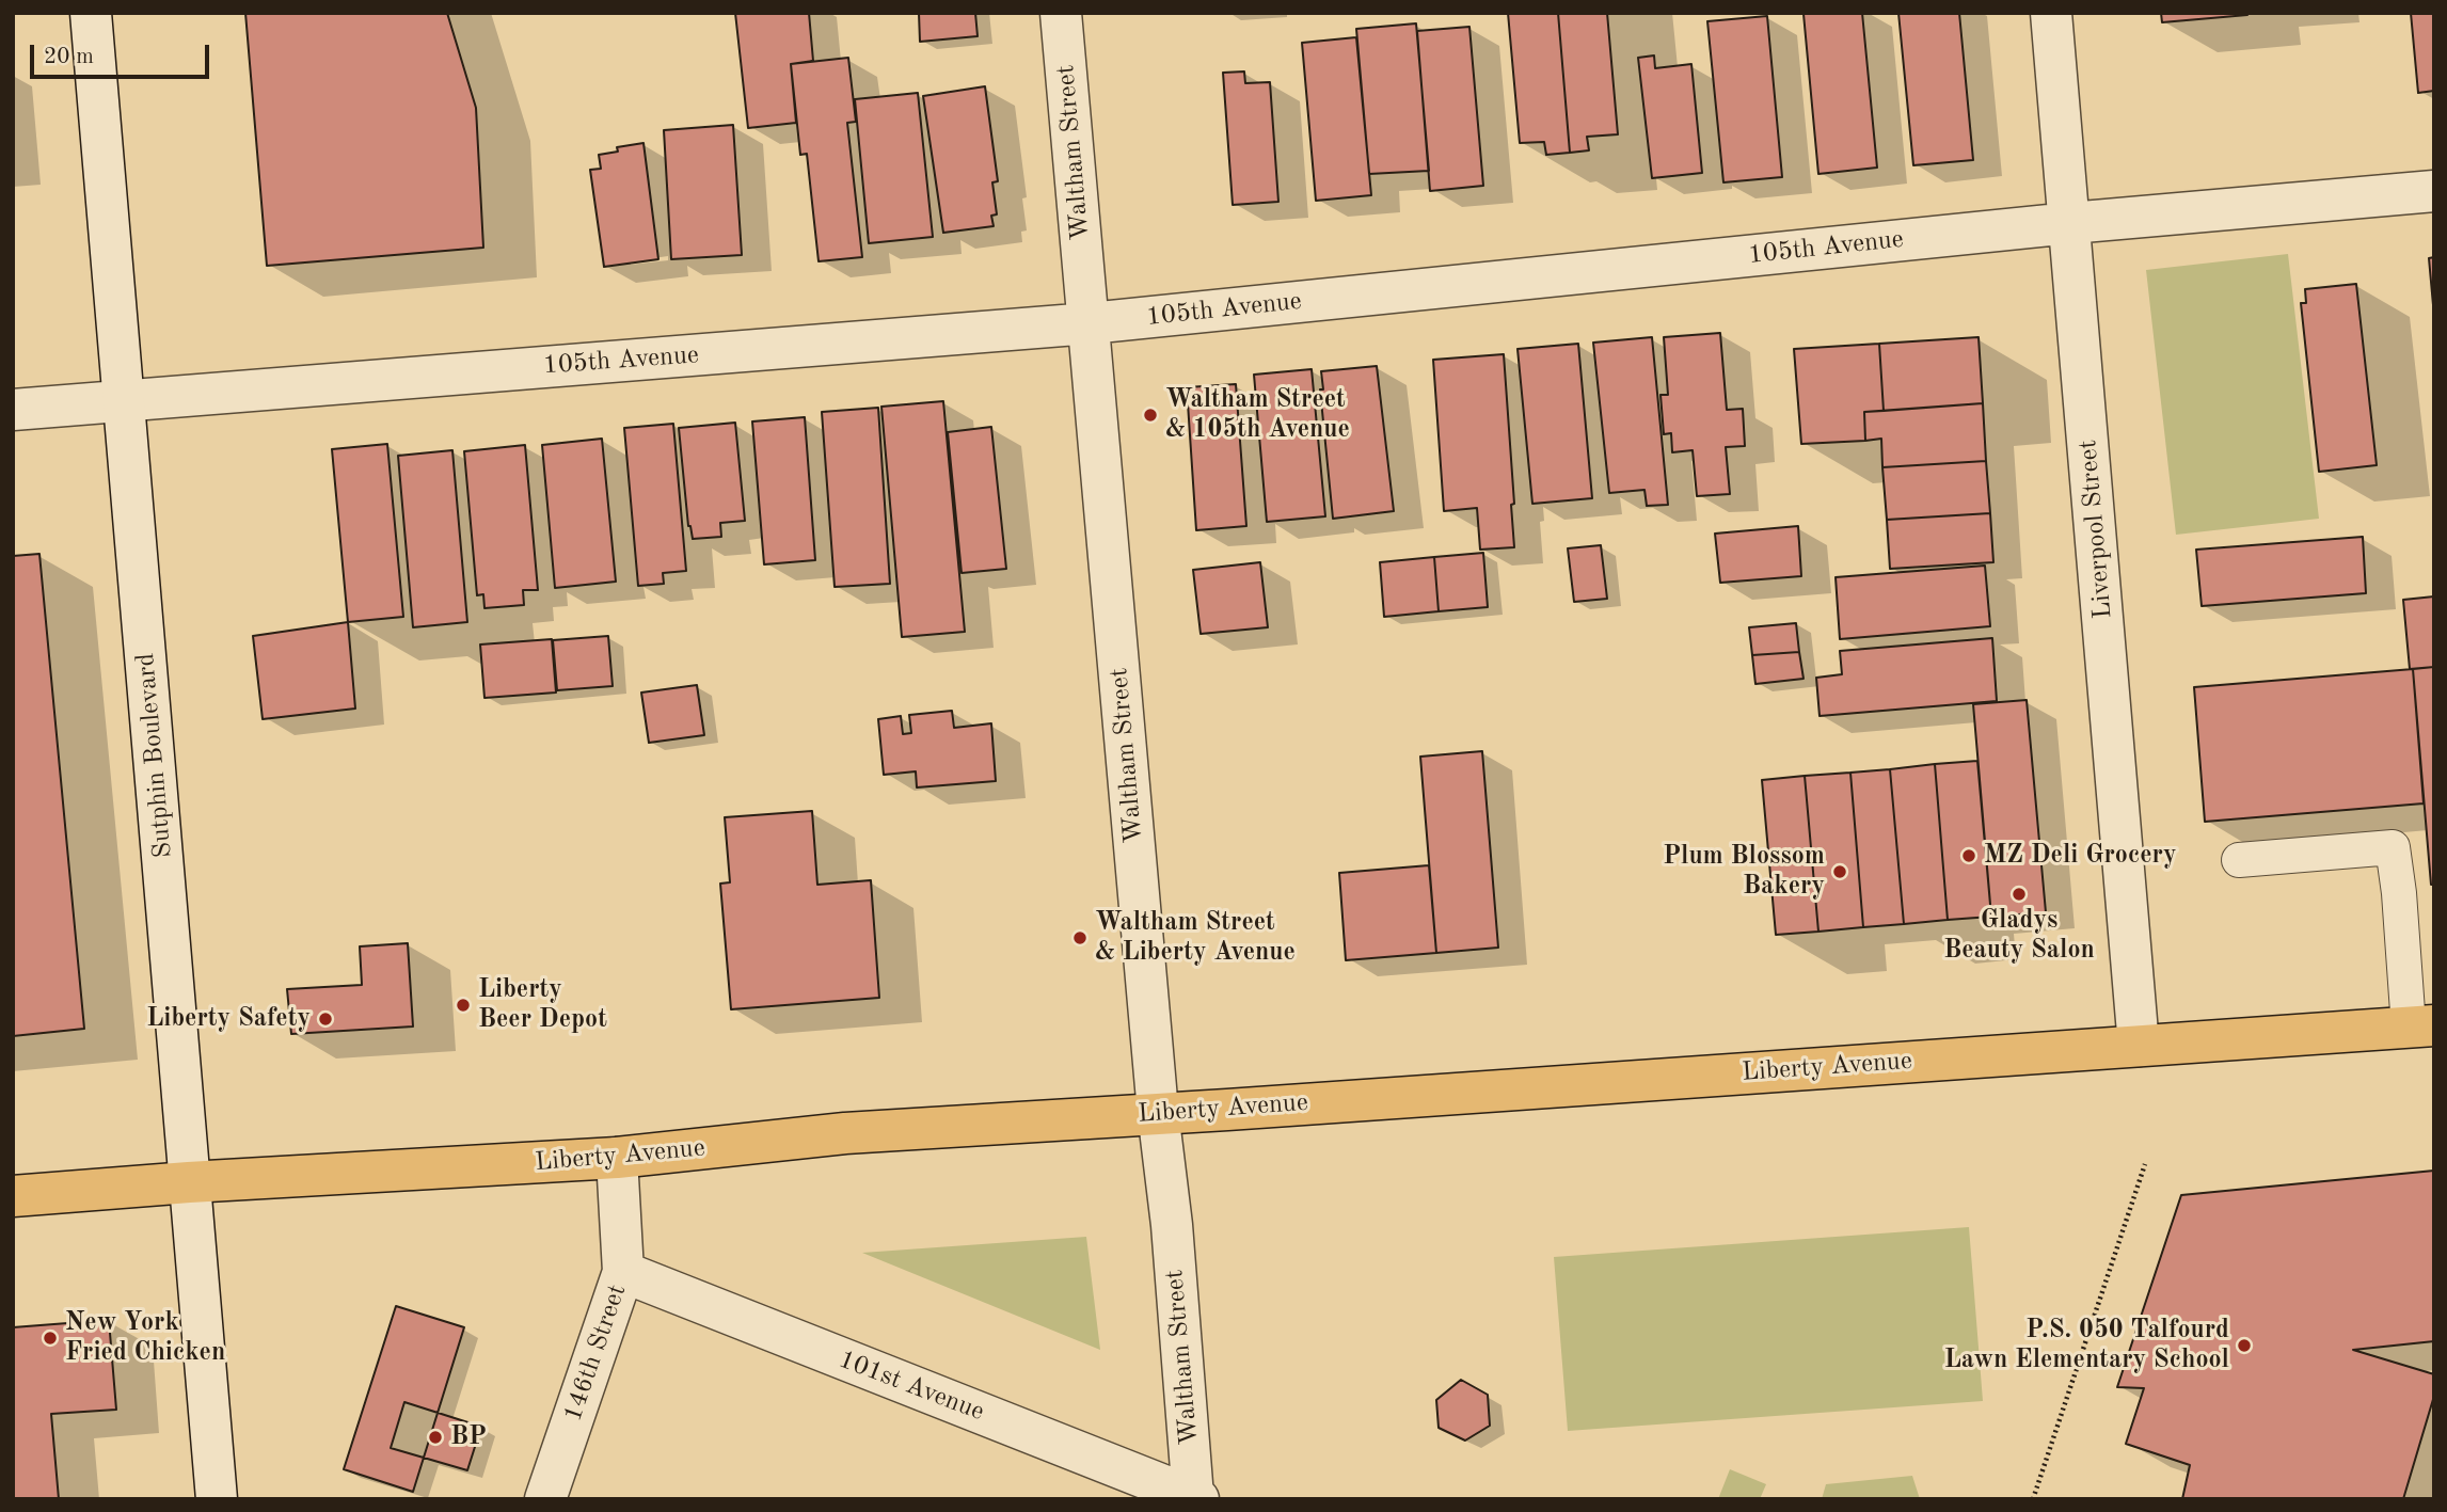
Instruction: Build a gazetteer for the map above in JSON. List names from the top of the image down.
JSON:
{
  "streets": {
    "main road": ["Liberty Avenue"],
    "street": [
      "Waltham Street",
      "105th Avenue",
      "Liverpool Street",
      "Sutphin Boulevard",
      "146th Street",
      "101st Avenue"
    ]
  },
  "crossings": [
    ["Waltham Street", "105th Avenue"],
    ["Waltham Street", "Liberty Avenue"],
    ["Waltham Street", "101st Avenue"],
    ["105th Avenue", "Liverpool Street"],
    ["105th Avenue", "Sutphin Boulevard"],
    ["Liverpool Street", "Liberty Avenue"],
    ["Sutphin Boulevard", "Liberty Avenue"],
    ["Liberty Avenue", "146th Street"],
    ["146th Street", "101st Avenue"]
  ],
  "places": [
    "Waltham Street & 105th Avenue",
    "MZ Deli Grocery",
    "Plum Blossom Bakery",
    "Gladys Beauty Salon",
    "Waltham Street & Liberty Avenue",
    "Liberty Beer Depot",
    "Liberty Safety",
    "New York Fried Chicken",
    "P.S. 050 Talfourd Lawn Elementary School",
    "BP"
  ],
  "scale_bar": "20 m"
}
